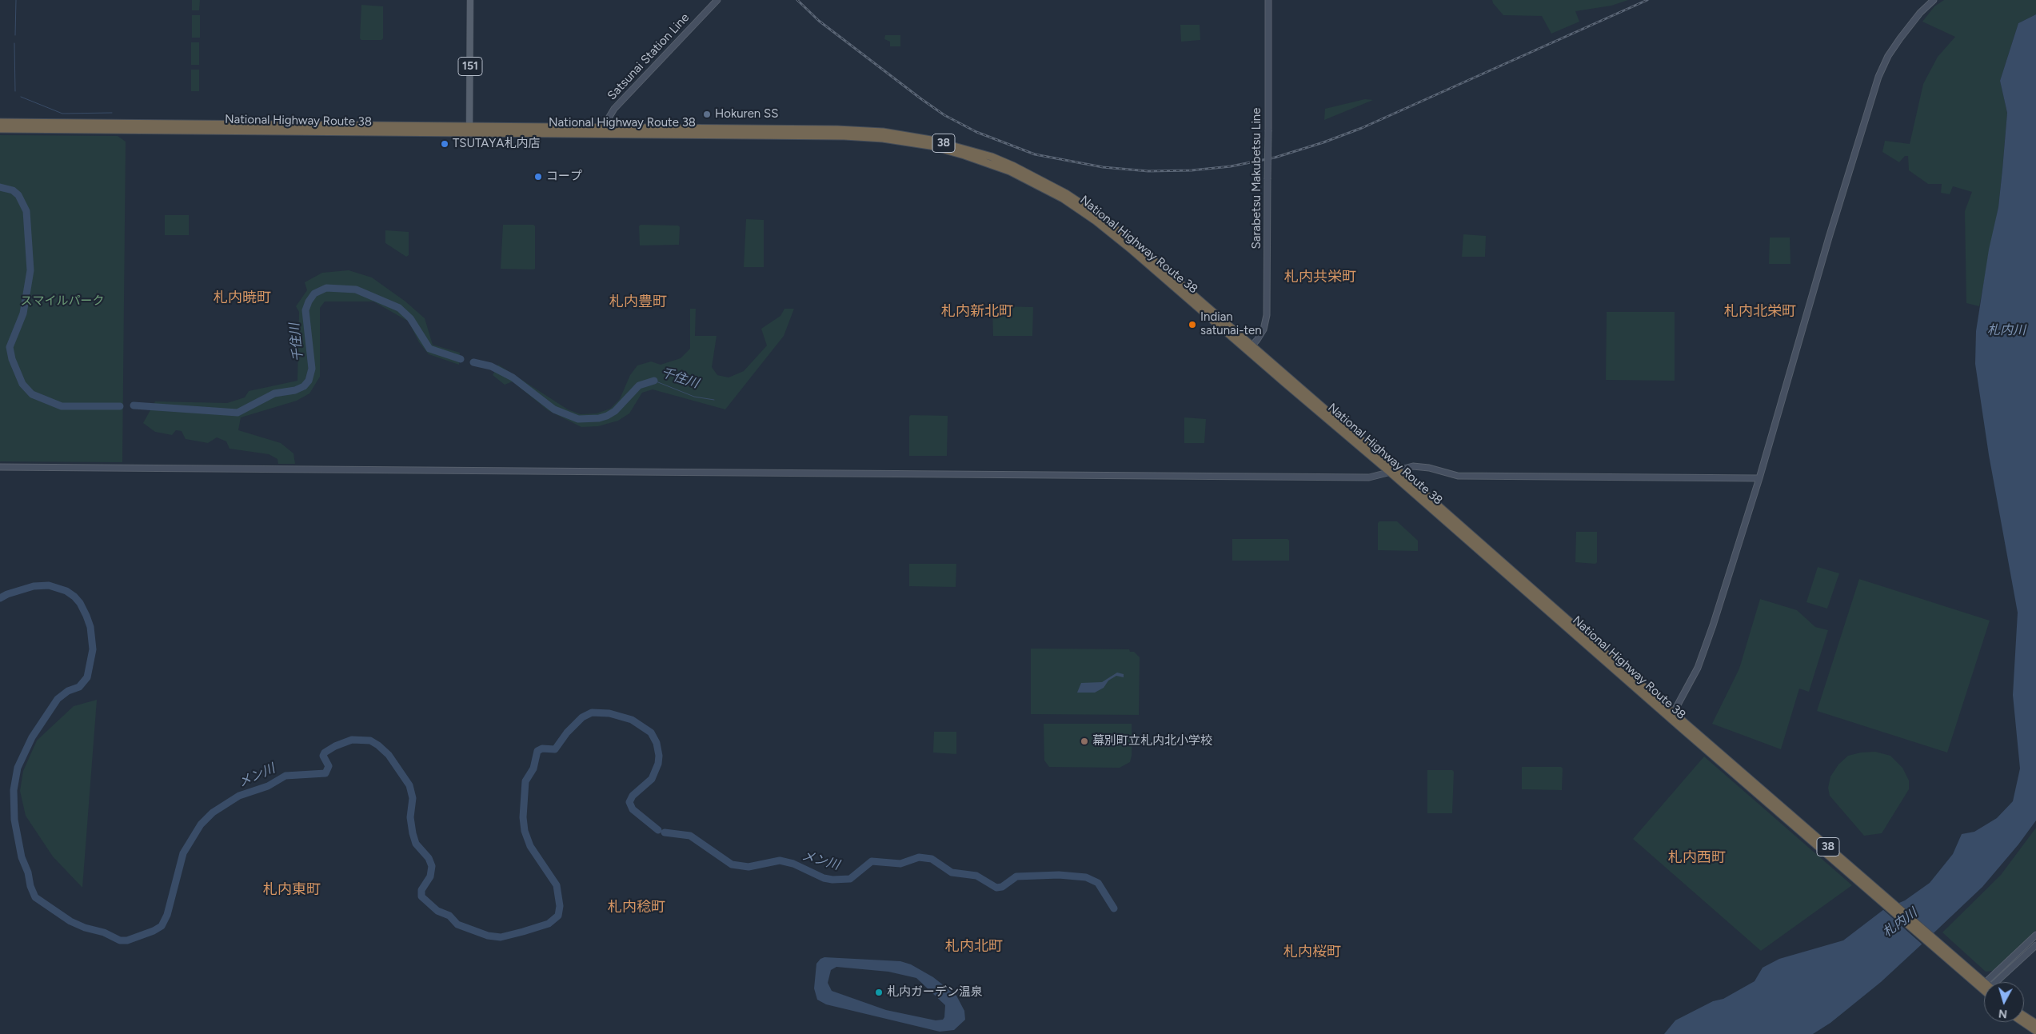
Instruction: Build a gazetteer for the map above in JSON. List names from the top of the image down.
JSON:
{
  "streets": {
    "highway": ["National Highway Route 38", "38"],
    "main road": ["151"],
    "street": ["Satsunai Station Line", "Sarabetsu Makubetsu Line"]
  },
  "crossings": [
    ["Satsunai Station Line", "National Highway Route 38"],
    ["151", "National Highway Route 38"],
    ["National Highway Route 38", "Sarabetsu Makubetsu Line"]
  ],
  "districts": [
    "札内共栄町",
    "札内暁町",
    "札内豊町",
    "札内新北町",
    "札内北栄町",
    "札内西町",
    "札内東町",
    "札内稔町",
    "札内北町",
    "札内桜町"
  ],
  "water": ["札内川", "千住川", "メン川"],
  "parks": ["スマイルパーク"],
  "places": [
    "Hokuren SS",
    "TSUTAYA札内店",
    "コープ",
    "Indian satunai-ten",
    "幕別町立札内北小学校",
    "札内ガーデン温泉"
  ],
  "north": "bottom"
}
